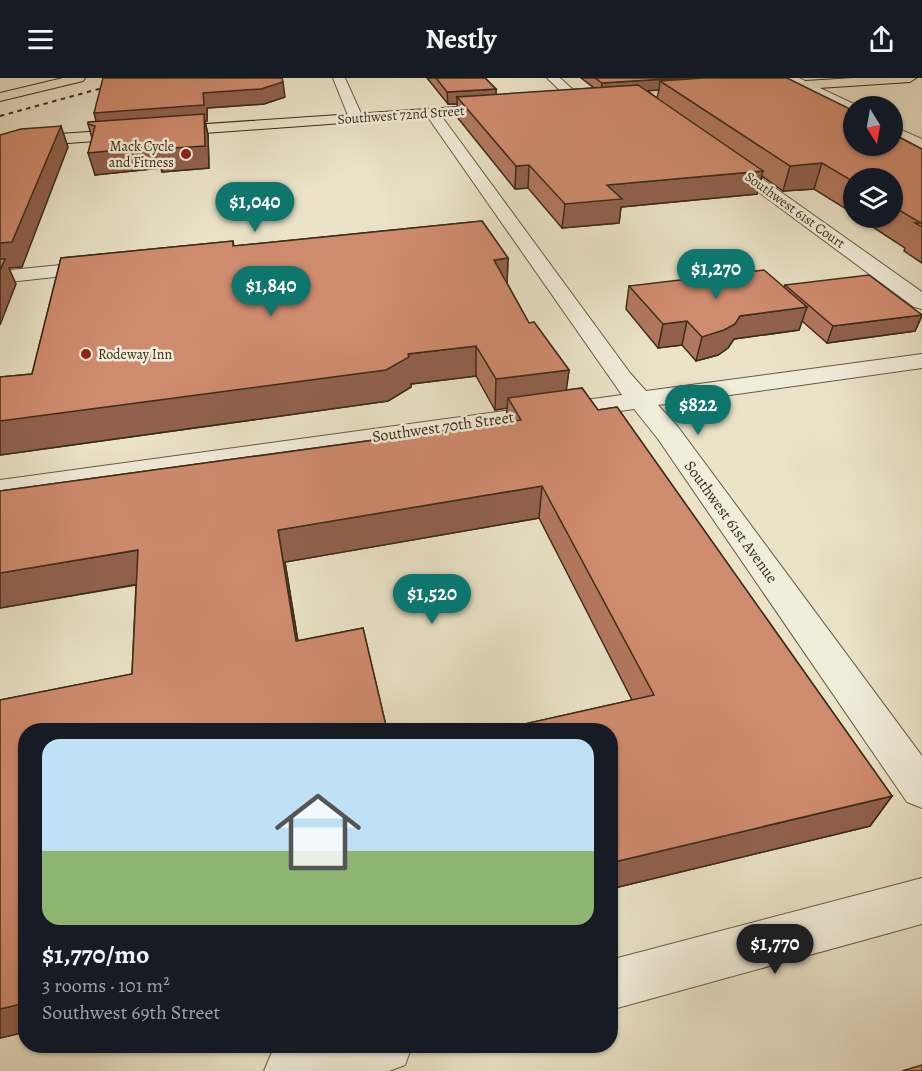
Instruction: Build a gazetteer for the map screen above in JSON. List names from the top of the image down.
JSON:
{
  "streets": {
    "main road": ["Southwest 72nd Street"],
    "street": ["Southwest 61st Court", "Southwest 70th Street", "Southwest 61st Avenue"]
  },
  "crossings": [
    ["Southwest 72nd Street", "Southwest 61st Avenue"],
    ["Southwest 70th Street", "Southwest 61st Avenue"]
  ],
  "places": ["Mack Cycle and Fitness", "Rodeway Inn"],
  "north": "bottom",
  "page": {
    "header": "Nestly",
    "price": [
      "$1,040",
      "$1,270",
      "$1,840",
      "$822",
      "$1,520",
      "$1,770"
    ],
    "list": [
      {
        "name": "$1,770/mo",
        "note": "3 rooms · 101 m² · Southwest 69th Street"
      }
    ]
  }
}
